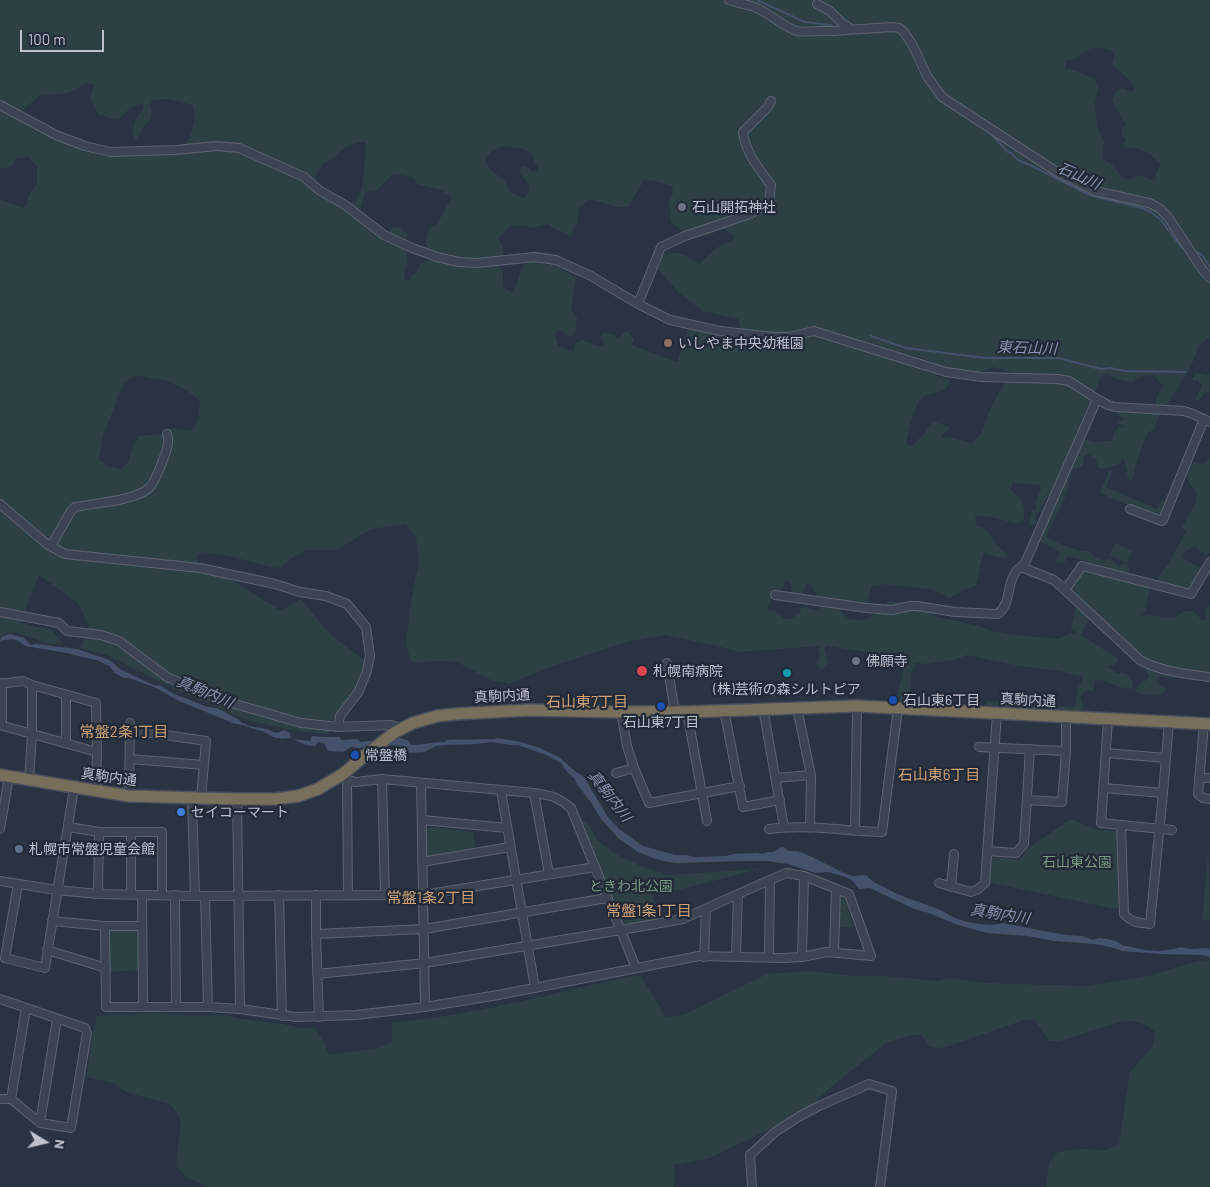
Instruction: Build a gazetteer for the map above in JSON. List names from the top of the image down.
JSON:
{
  "streets": {
    "highway": ["真駒内通"]
  },
  "districts": [
    "石山東7丁目",
    "常盤2条1丁目",
    "石山東6丁目",
    "常盤1条2丁目",
    "常盤1条1丁目"
  ],
  "water": ["石山川", "東石山川", "真駒内川"],
  "parks": ["石山東公園", "ときわ北公園"],
  "places": [
    "石山開拓神社",
    "いしやま中央幼稚園",
    "佛願寺",
    "札幌南病院",
    "(株)芸術の森シルトピア",
    "石山東6丁目",
    "石山東7丁目",
    "常盤橋",
    "セイコーマート",
    "札幌市常盤児童会館"
  ],
  "scale_bar": "100 m",
  "north": "right"
}
